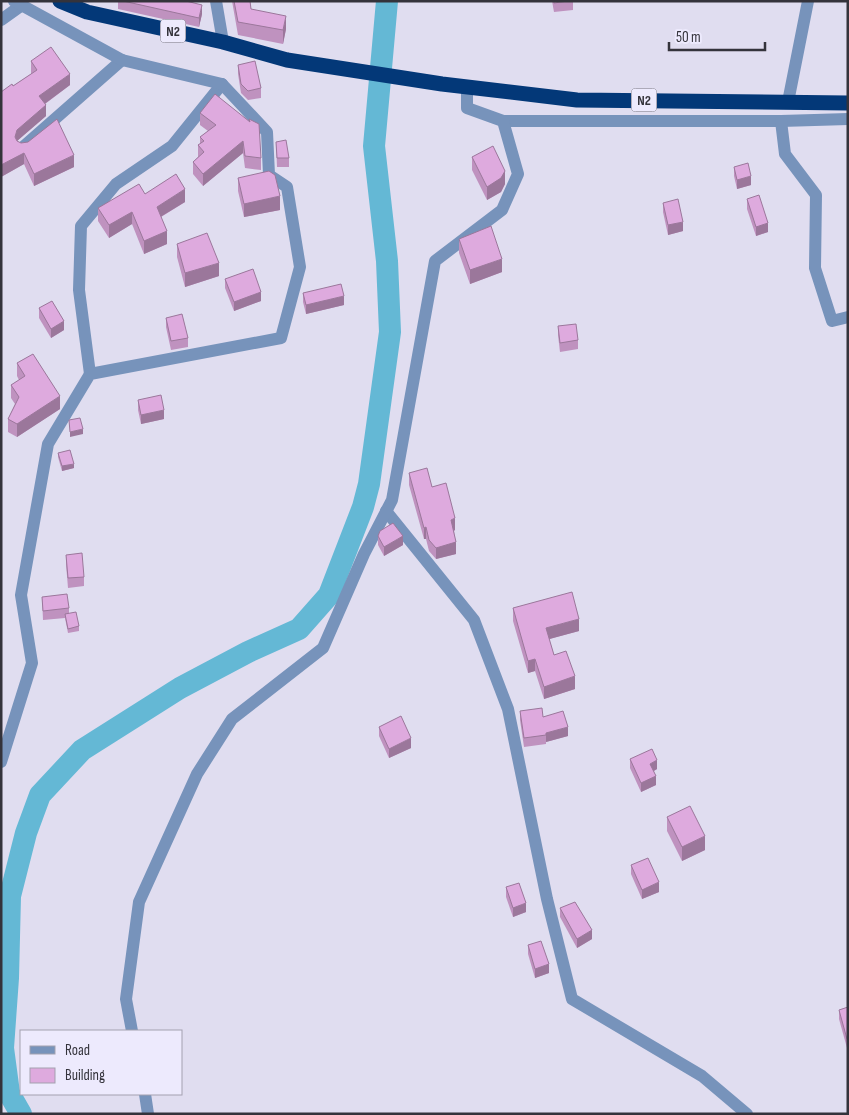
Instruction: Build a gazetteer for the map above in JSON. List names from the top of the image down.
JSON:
{
  "streets": {
    "highway": ["N2"]
  },
  "legend": ["Road", "Building"],
  "scale_bar": "50 m"
}
